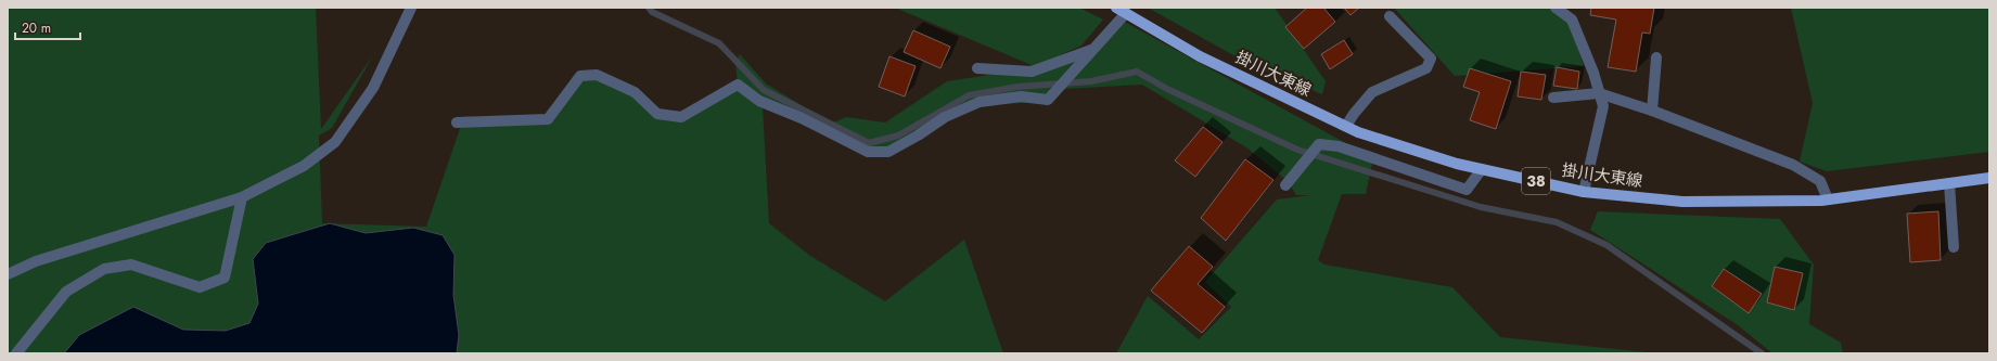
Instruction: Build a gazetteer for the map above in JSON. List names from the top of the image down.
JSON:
{
  "streets": {
    "main road": ["掛川大東線", "38"]
  },
  "scale_bar": "20 m"
}
